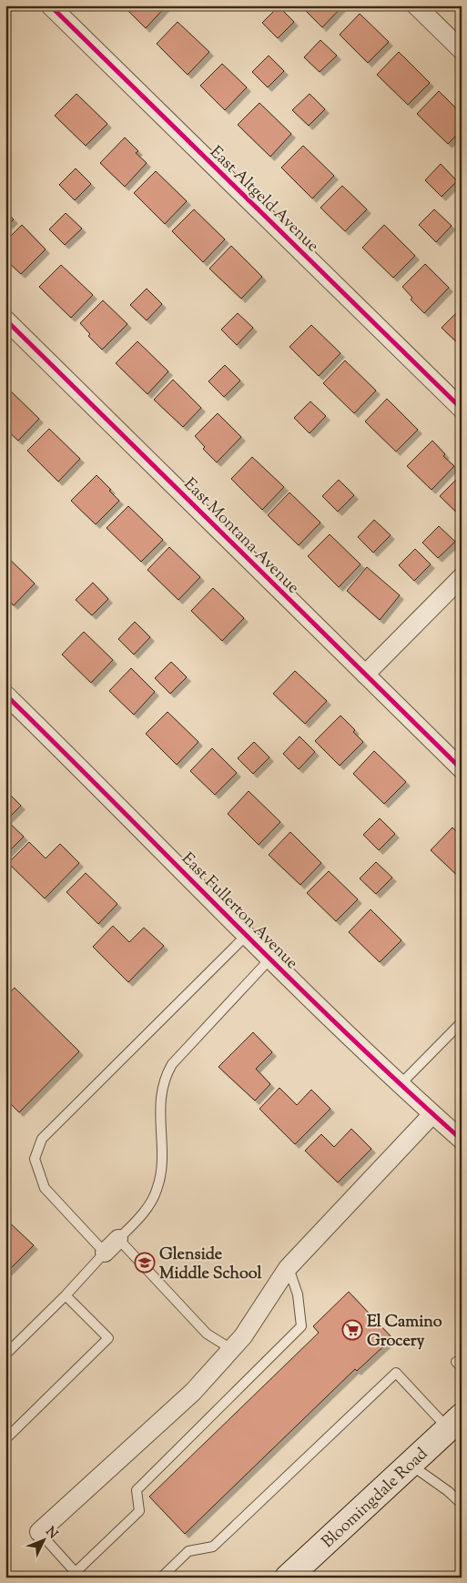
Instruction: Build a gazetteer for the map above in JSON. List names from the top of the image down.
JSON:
{
  "streets": {
    "main road": ["Bloomingdale Road"],
    "street": ["East Altgeld Avenue", "East Montana Avenue", "East Fullerton Avenue"]
  },
  "places": {
    "school or university": ["Glenside Middle School"],
    "supermarket": ["El Camino Grocery"]
  },
  "north": "top right"
}
